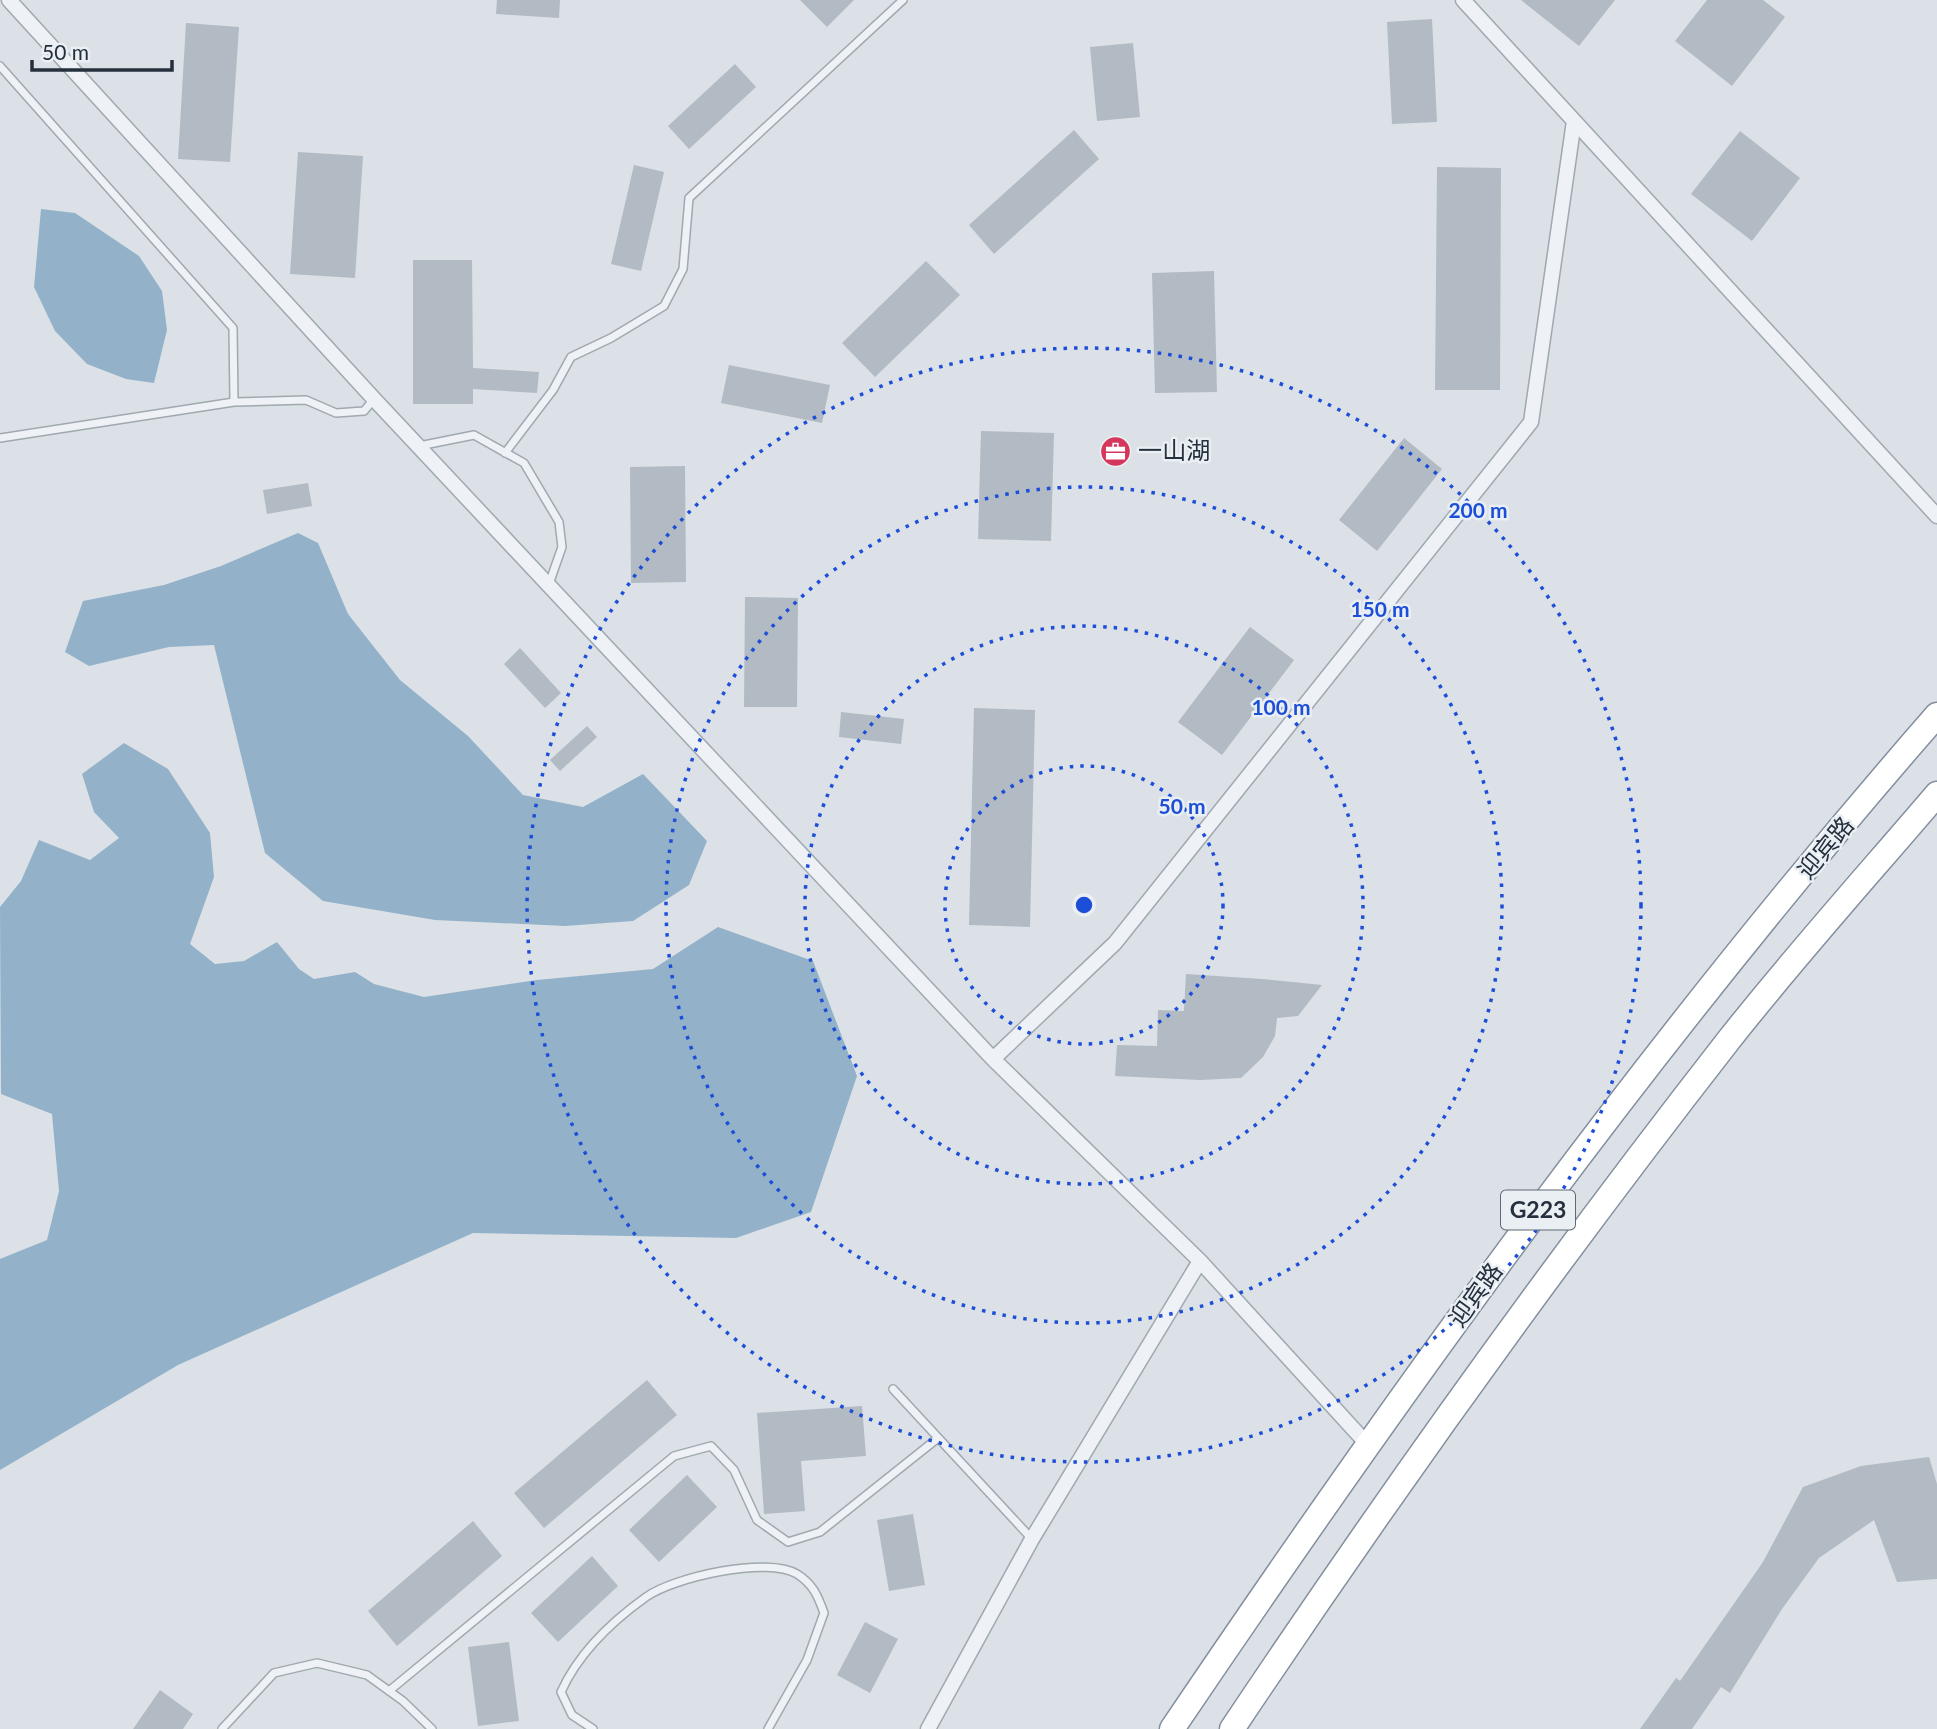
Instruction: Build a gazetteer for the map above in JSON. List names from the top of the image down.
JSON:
{
  "streets": {
    "highway": ["迎宾路", "G223"]
  },
  "places": {
    "office": ["一山湖"]
  },
  "scale_bar": "50 m",
  "rings": [
    "200 m",
    "150 m",
    "100 m",
    "50 m"
  ]
}
